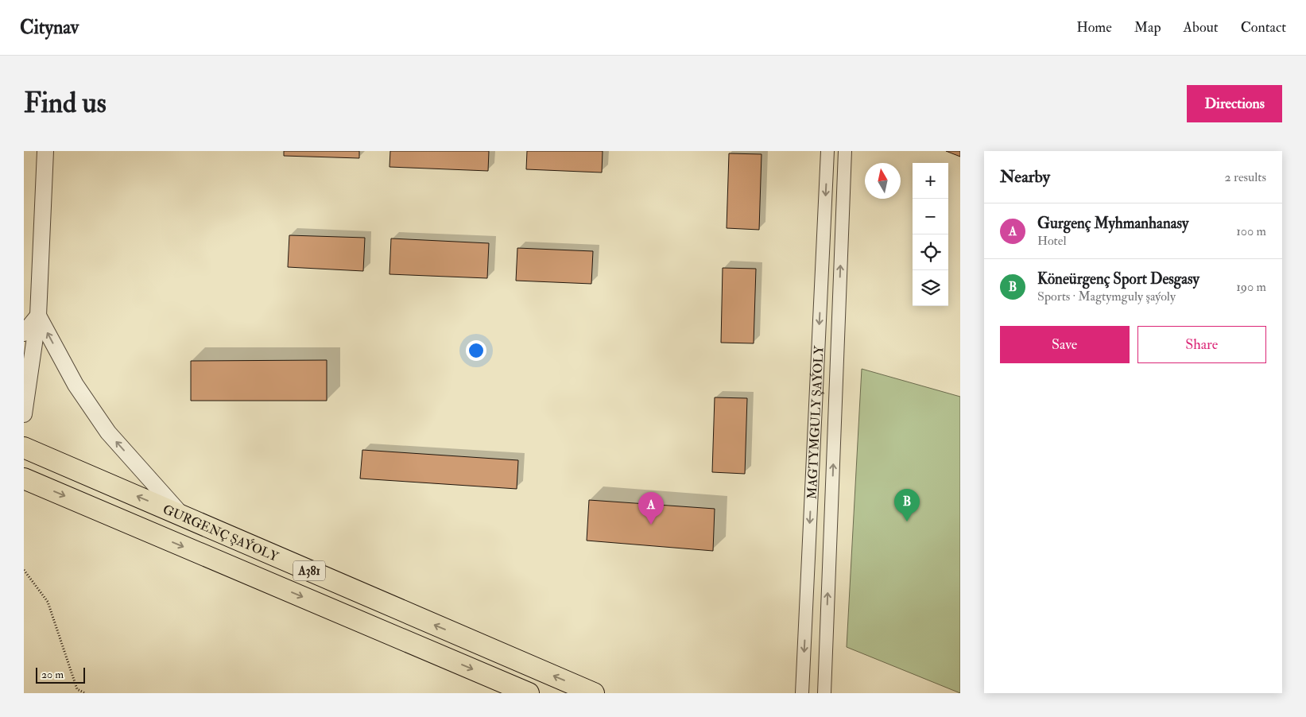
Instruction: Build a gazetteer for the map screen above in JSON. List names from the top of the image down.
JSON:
{
  "streets": {
    "highway": ["GURGENÇ ŞAÝOLY", "A381"],
    "street": ["MAGTYMGULY ŞAÝOLY"]
  },
  "scale_bar": "20 m",
  "north": "top",
  "page": {
    "header": "Citynav",
    "nav": [
      "Home",
      "Map",
      "About",
      "Contact"
    ],
    "buttons": [
      "Directions",
      ["Save", "Share"]
    ],
    "title": "Find us",
    "heading": ["Nearby", "2 results"],
    "map_buttons": ["+", "−"],
    "list": [
      {
        "mark": "A",
        "name": "Gurgenç Myhmanhanasy",
        "note": "Hotel",
        "value": "100 m"
      },
      {
        "mark": "B",
        "name": "Köneürgenç Sport Desgasy",
        "note": "Sports · Magtymguly şaýoly",
        "value": "190 m"
      }
    ],
    "pins": ["B", "A"],
    "scale": "20 m"
  }
}
